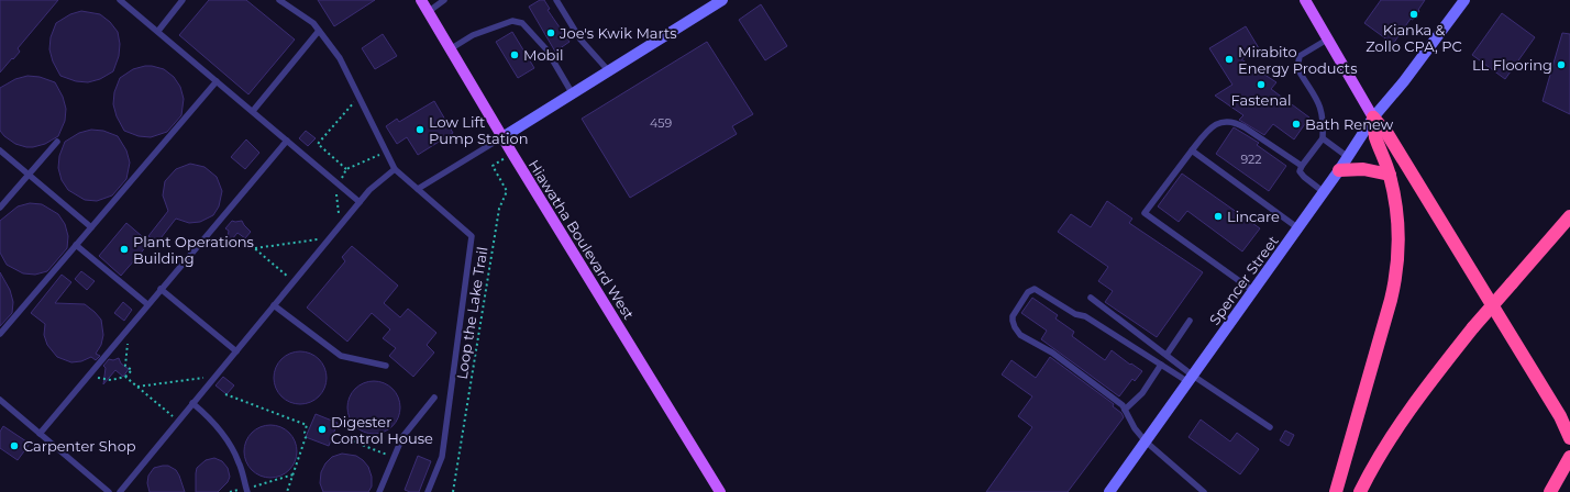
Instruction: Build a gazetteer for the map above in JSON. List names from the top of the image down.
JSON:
{
  "streets": {
    "main road": ["Hiawatha Boulevard West", "Spencer Street"],
    "path": ["Loop the Lake Trail"]
  },
  "crossings": [
    ["Hiawatha Boulevard West", "Loop the Lake Trail"]
  ],
  "places": [
    "Kianka & Zollo CPA, PC",
    "Joe's Kwik Marts",
    "Mobil",
    "Mirabito Energy Products",
    "LL Flooring",
    "Fastenal",
    "Bath Renew",
    "Low Lift Pump Station",
    "Lincare",
    "Plant Operations Building",
    "Digester Control House",
    "Carpenter Shop"
  ],
  "house_numbers": ["459", "922"]
}
